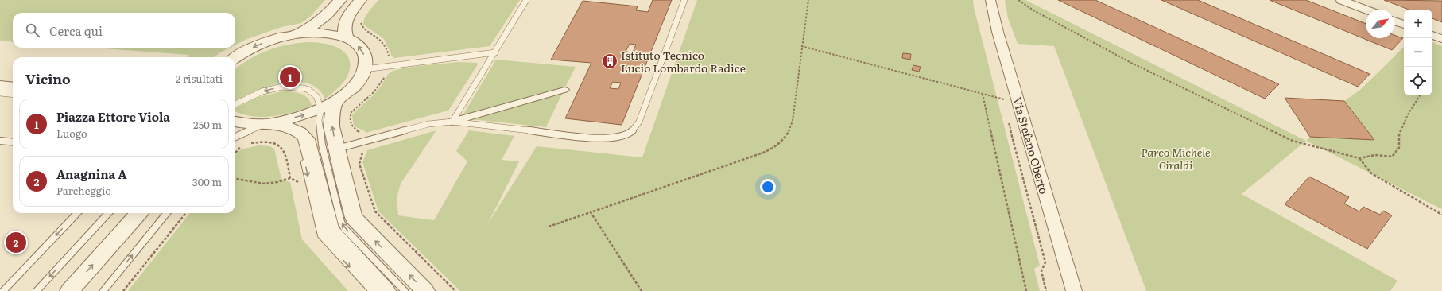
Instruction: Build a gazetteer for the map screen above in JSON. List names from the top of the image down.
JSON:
{
  "streets": {
    "street": ["Via Stefano Oberto"]
  },
  "parks": ["Parco Michele Giraldi"],
  "places": {
    "building": ["Istituto Tecnico Lucio Lombardo Radice"]
  },
  "north": "top right",
  "page": {
    "map_buttons": ["+", "−"],
    "search": "Cerca qui",
    "heading": ["Vicino", "2 risultati"],
    "pins": ["1", "2"],
    "list": [
      {
        "mark": "1",
        "name": "Piazza Ettore Viola",
        "note": "Luogo",
        "value": "250 m"
      },
      {
        "mark": "2",
        "name": "Anagnina A",
        "note": "Parcheggio",
        "value": "300 m"
      }
    ]
  }
}
